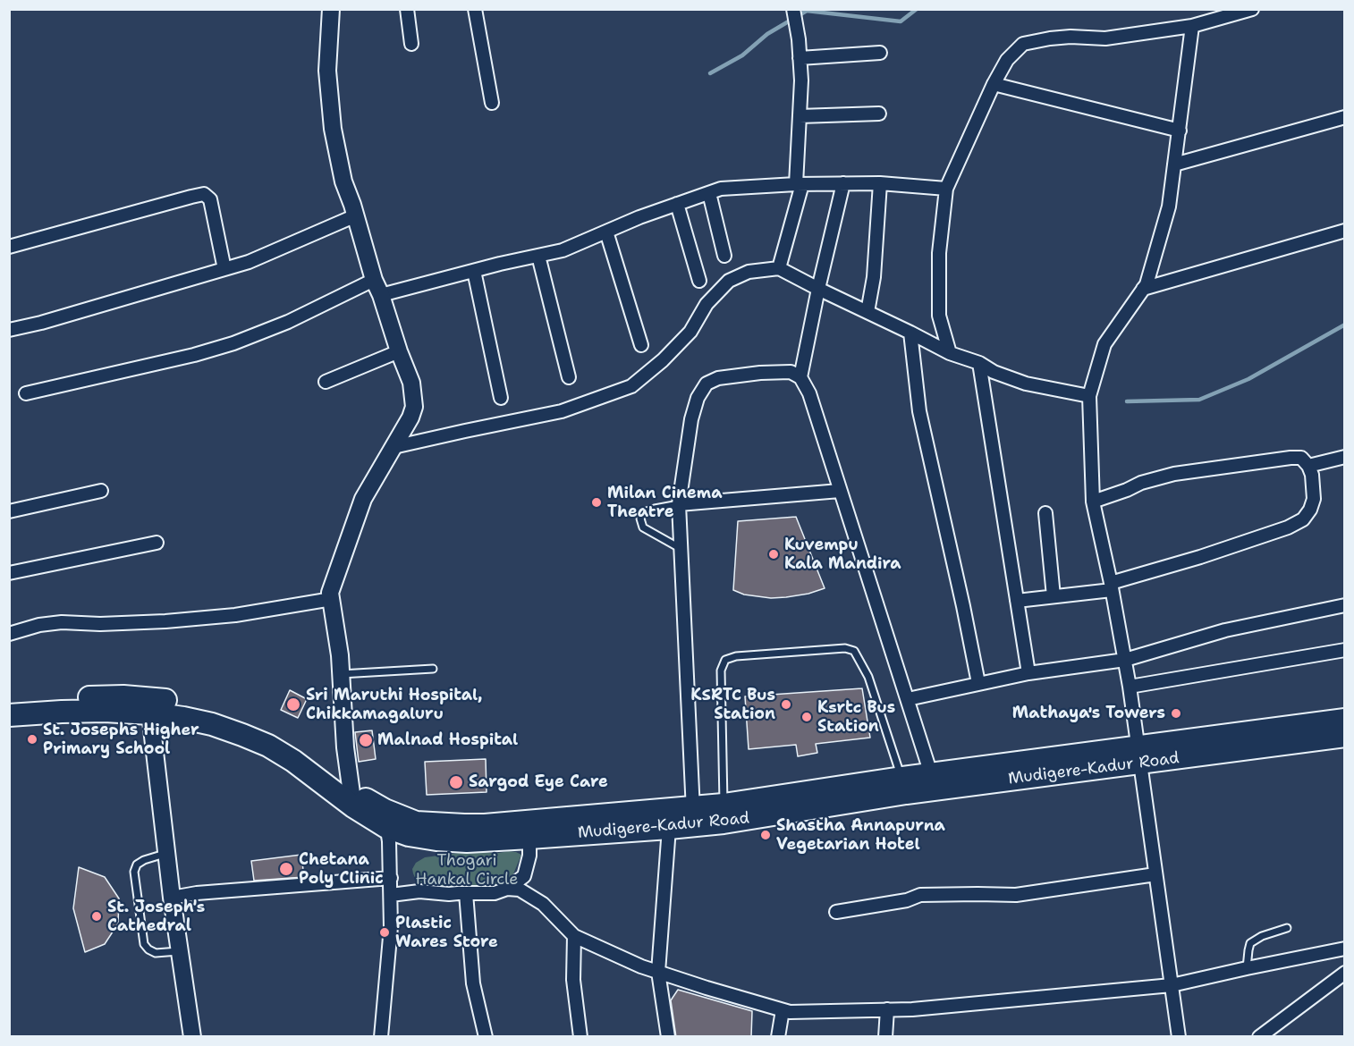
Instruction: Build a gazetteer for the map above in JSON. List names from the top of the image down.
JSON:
{
  "streets": {
    "highway": ["Mudigere-Kadur Road"]
  },
  "parks": ["Thogari Hankal Circle"],
  "places": [
    "Milan Cinema Theatre",
    "Kuvempu Kala Mandira",
    "Sri Maruthi Hospital, Chikkamagaluru",
    "KSRTC Bus Station",
    "Mathaya's Towers",
    "Ksrtc Bus Station",
    "St. Josephs Higher Primary School",
    "Malnad Hospital",
    "Sargod Eye Care",
    "Shastha Annapurna Vegetarian Hotel",
    "Chetana Poly Clinic",
    "St. Joseph's Cathedral",
    "Plastic Wares Store"
  ]
}
